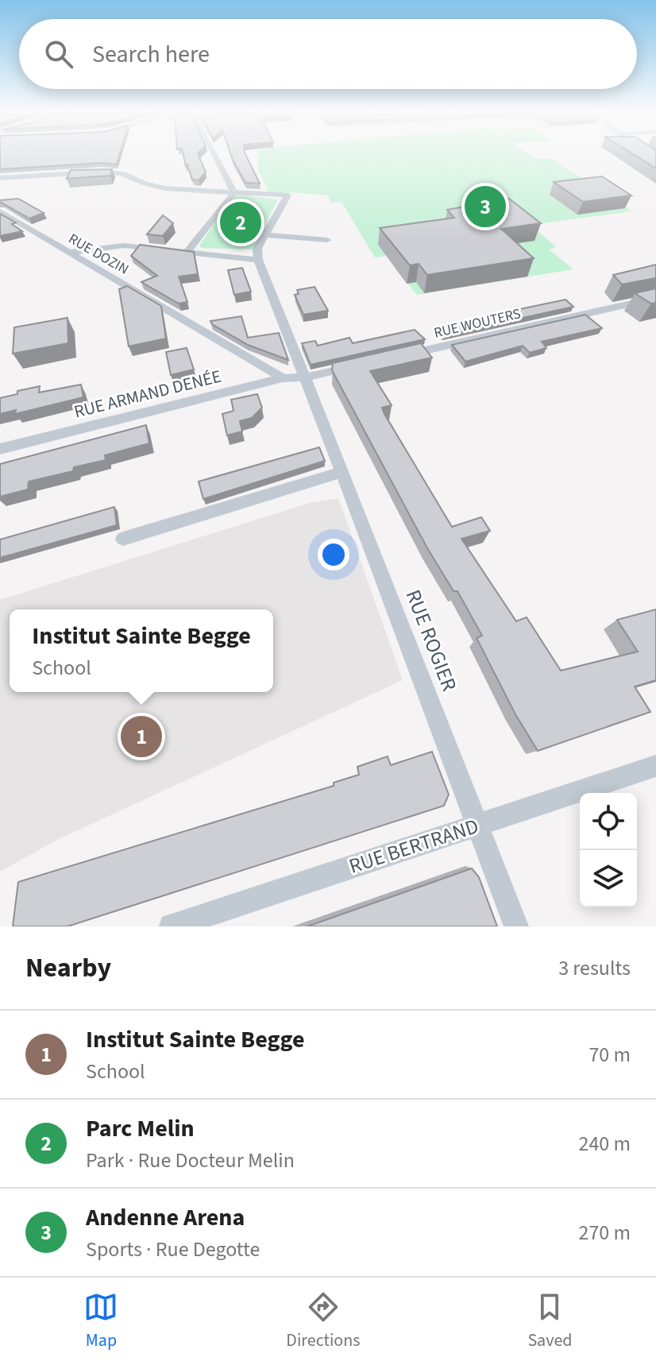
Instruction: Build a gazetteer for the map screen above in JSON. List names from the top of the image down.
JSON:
{
  "streets": {
    "street": [
      "RUE DOZIN",
      "RUE WOUTERS",
      "RUE ARMAND DENÉE",
      "RUE ROGIER",
      "RUE BERTRAND"
    ]
  },
  "crossings": [
    ["RUE DOZIN", "RUE ARMAND DENÉE"],
    ["RUE ARMAND DENÉE", "RUE ROGIER"],
    ["RUE ROGIER", "RUE BERTRAND"]
  ],
  "page": {
    "search": "Search here",
    "pins": ["3", "2", "1"],
    "popup": ["Institut Sainte Begge", "School"],
    "heading": ["Nearby", "3 results"],
    "list": [
      {
        "mark": "1",
        "name": "Institut Sainte Begge",
        "note": "School",
        "value": "70 m"
      },
      {
        "mark": "2",
        "name": "Parc Melin",
        "note": "Park · Rue Docteur Melin",
        "value": "240 m"
      },
      {
        "mark": "3",
        "name": "Andenne Arena",
        "note": "Sports · Rue Degotte",
        "value": "270 m"
      }
    ],
    "nav": ["Map", "Directions", "Saved"]
  }
}
